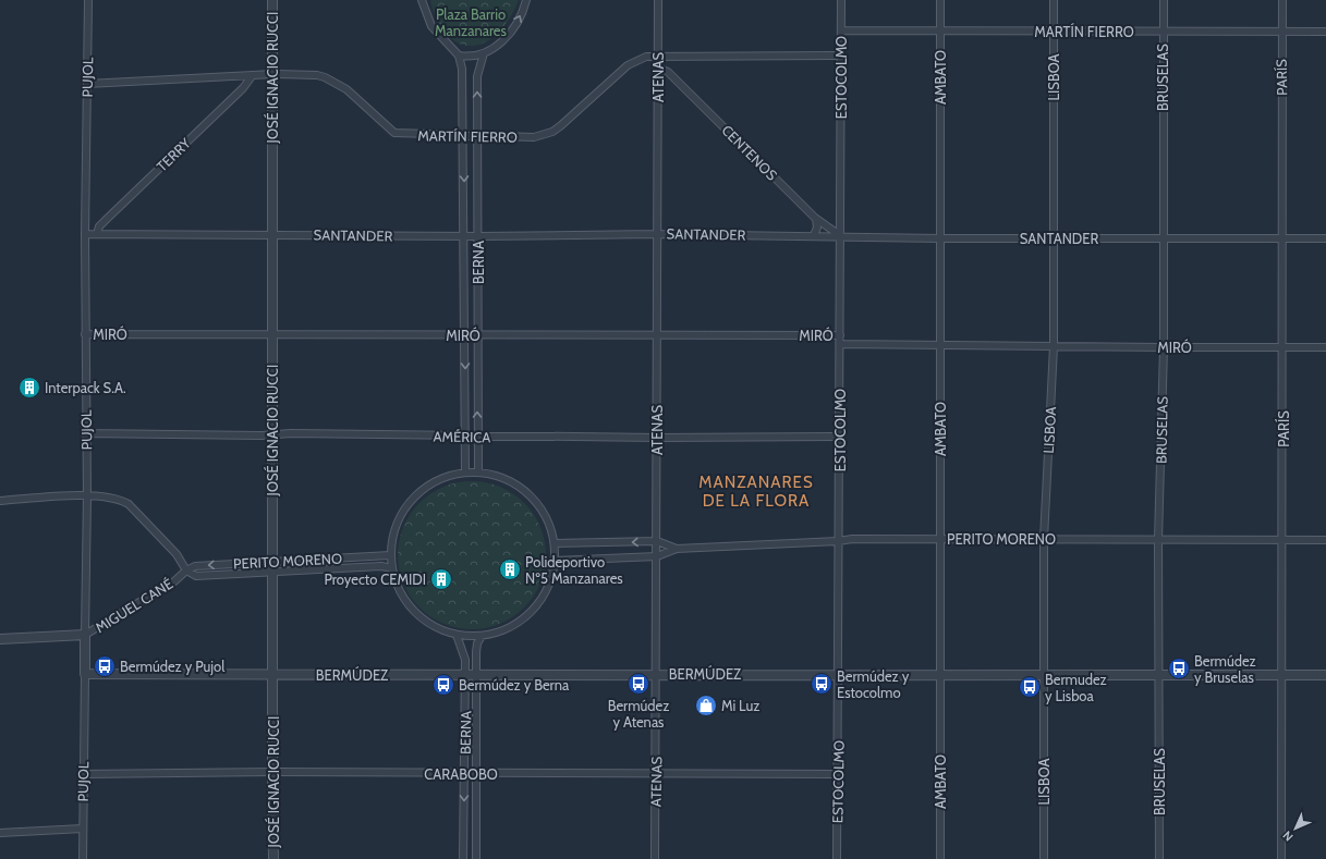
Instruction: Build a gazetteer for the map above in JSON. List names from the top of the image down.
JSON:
{
  "streets": {
    "street": [
      "MARTÍN FIERRO",
      "PUJOL",
      "JOSÉ IGNACIO RUCCI",
      "ATENAS",
      "ESTOCOLMO",
      "AMBATO",
      "LISBOA",
      "BRUSELAS",
      "PARÍS",
      "CENTENOS",
      "TERRY",
      "SANTANDER",
      "BERNA",
      "MIRÓ",
      "AMÉRICA",
      "PERITO MORENO",
      "MIGUEL CANÉ",
      "BERMÚDEZ",
      "CARABOBO"
    ]
  },
  "crossings": [
    ["MARTÍN FIERRO", "PUJOL"],
    ["MARTÍN FIERRO", "JOSÉ IGNACIO RUCCI"],
    ["MARTÍN FIERRO", "ATENAS"],
    ["MARTÍN FIERRO", "ESTOCOLMO"],
    ["MARTÍN FIERRO", "AMBATO"],
    ["MARTÍN FIERRO", "LISBOA"],
    ["MARTÍN FIERRO", "BRUSELAS"],
    ["MARTÍN FIERRO", "PARÍS"],
    ["MARTÍN FIERRO", "TERRY"],
    ["MARTÍN FIERRO", "BERNA"],
    ["PUJOL", "SANTANDER"],
    ["PUJOL", "MIRÓ"],
    ["PUJOL", "AMÉRICA"],
    ["PUJOL", "MIGUEL CANÉ"],
    ["PUJOL", "BERMÚDEZ"],
    ["PUJOL", "CARABOBO"],
    ["JOSÉ IGNACIO RUCCI", "SANTANDER"],
    ["JOSÉ IGNACIO RUCCI", "MIRÓ"],
    ["JOSÉ IGNACIO RUCCI", "AMÉRICA"],
    ["JOSÉ IGNACIO RUCCI", "PERITO MORENO"],
    ["JOSÉ IGNACIO RUCCI", "BERMÚDEZ"],
    ["JOSÉ IGNACIO RUCCI", "CARABOBO"],
    ["ATENAS", "CENTENOS"],
    ["ATENAS", "SANTANDER"],
    ["ATENAS", "MIRÓ"],
    ["ATENAS", "AMÉRICA"],
    ["ATENAS", "PERITO MORENO"],
    ["ATENAS", "BERMÚDEZ"],
    ["ATENAS", "CARABOBO"],
    ["ESTOCOLMO", "CENTENOS"],
    ["ESTOCOLMO", "SANTANDER"],
    ["ESTOCOLMO", "MIRÓ"],
    ["ESTOCOLMO", "AMÉRICA"],
    ["ESTOCOLMO", "PERITO MORENO"],
    ["ESTOCOLMO", "BERMÚDEZ"],
    ["ESTOCOLMO", "CARABOBO"],
    ["AMBATO", "SANTANDER"],
    ["AMBATO", "MIRÓ"],
    ["AMBATO", "PERITO MORENO"],
    ["AMBATO", "BERMÚDEZ"],
    ["LISBOA", "SANTANDER"],
    ["LISBOA", "MIRÓ"],
    ["LISBOA", "PERITO MORENO"],
    ["LISBOA", "BERMÚDEZ"],
    ["BRUSELAS", "SANTANDER"],
    ["BRUSELAS", "MIRÓ"],
    ["BRUSELAS", "PERITO MORENO"],
    ["BRUSELAS", "BERMÚDEZ"],
    ["PARÍS", "SANTANDER"],
    ["PARÍS", "MIRÓ"],
    ["PARÍS", "PERITO MORENO"],
    ["PARÍS", "BERMÚDEZ"],
    ["CENTENOS", "SANTANDER"],
    ["TERRY", "SANTANDER"],
    ["SANTANDER", "BERNA"],
    ["BERNA", "MIRÓ"],
    ["BERNA", "AMÉRICA"],
    ["BERNA", "BERMÚDEZ"],
    ["BERNA", "CARABOBO"],
    ["PERITO MORENO", "MIGUEL CANÉ"]
  ],
  "districts": ["MANZANARES DE LA FLORA"],
  "parks": ["Plaza Barrio Manzanares"],
  "places": {
    "building": ["Interpack S.A.", "Polideportivo Nº5 Manzanares", "Proyecto CEMIDI"],
    "bus stop": [
      "Bermúdez y Pujol",
      "Bermúdez y Bruselas",
      "Bermúdez y Atenas",
      "Bermúdez y Estocolmo",
      "Bermúdez y Berna",
      "Bermudez y Lisboa"
    ],
    "shop": ["Mi Luz"]
  },
  "north": "bottom left"
}
